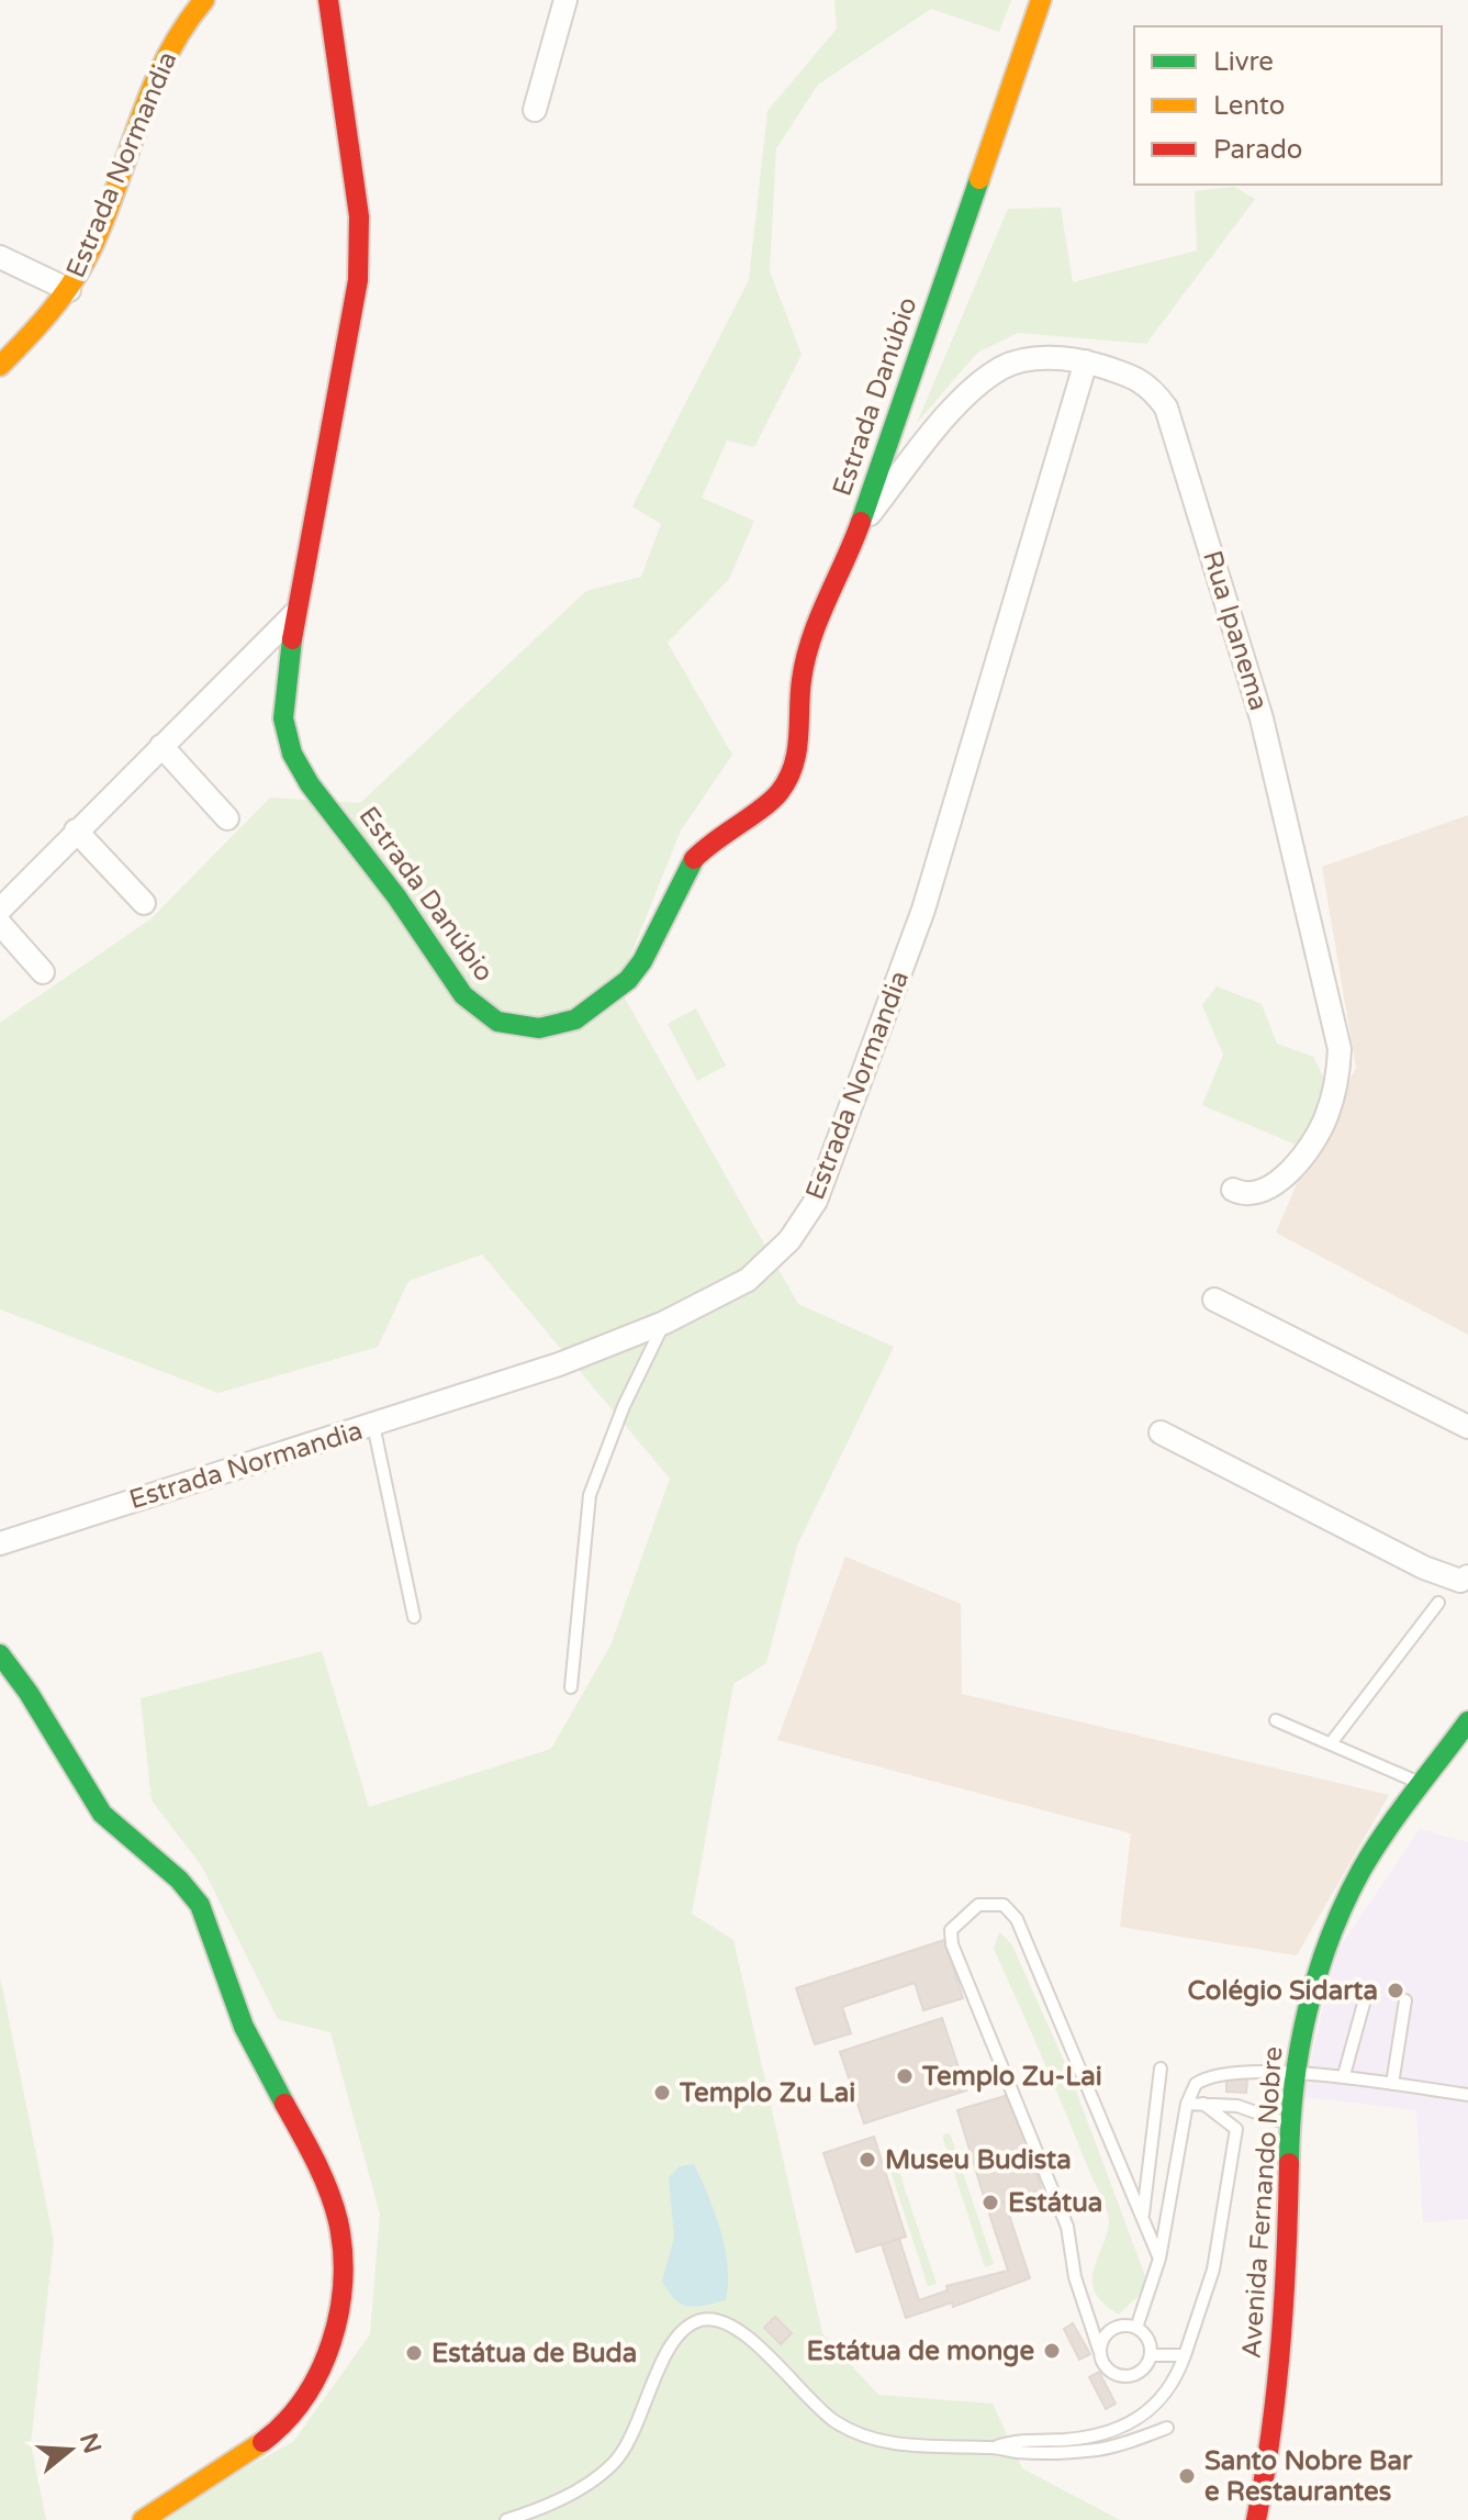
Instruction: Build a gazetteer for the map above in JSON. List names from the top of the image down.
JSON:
{
  "streets": {
    "street": [
      "Estrada Normandia",
      "Estrada Danúbio",
      "Rua Ipanema",
      "Avenida Fernando Nobre"
    ]
  },
  "crossings": [
    ["Estrada Normandia", "Rua Ipanema"],
    ["Estrada Danúbio", "Rua Ipanema"]
  ],
  "places": [
    "Colégio Sidarta",
    "Templo Zu-Lai",
    "Templo Zu Lai",
    "Museu Budista",
    "Estátua",
    "Estátua de monge",
    "Estátua de Buda",
    "Santo Nobre Bar e Restaurantes"
  ],
  "legend": ["Livre", "Lento", "Parado"],
  "north": "right"
}
